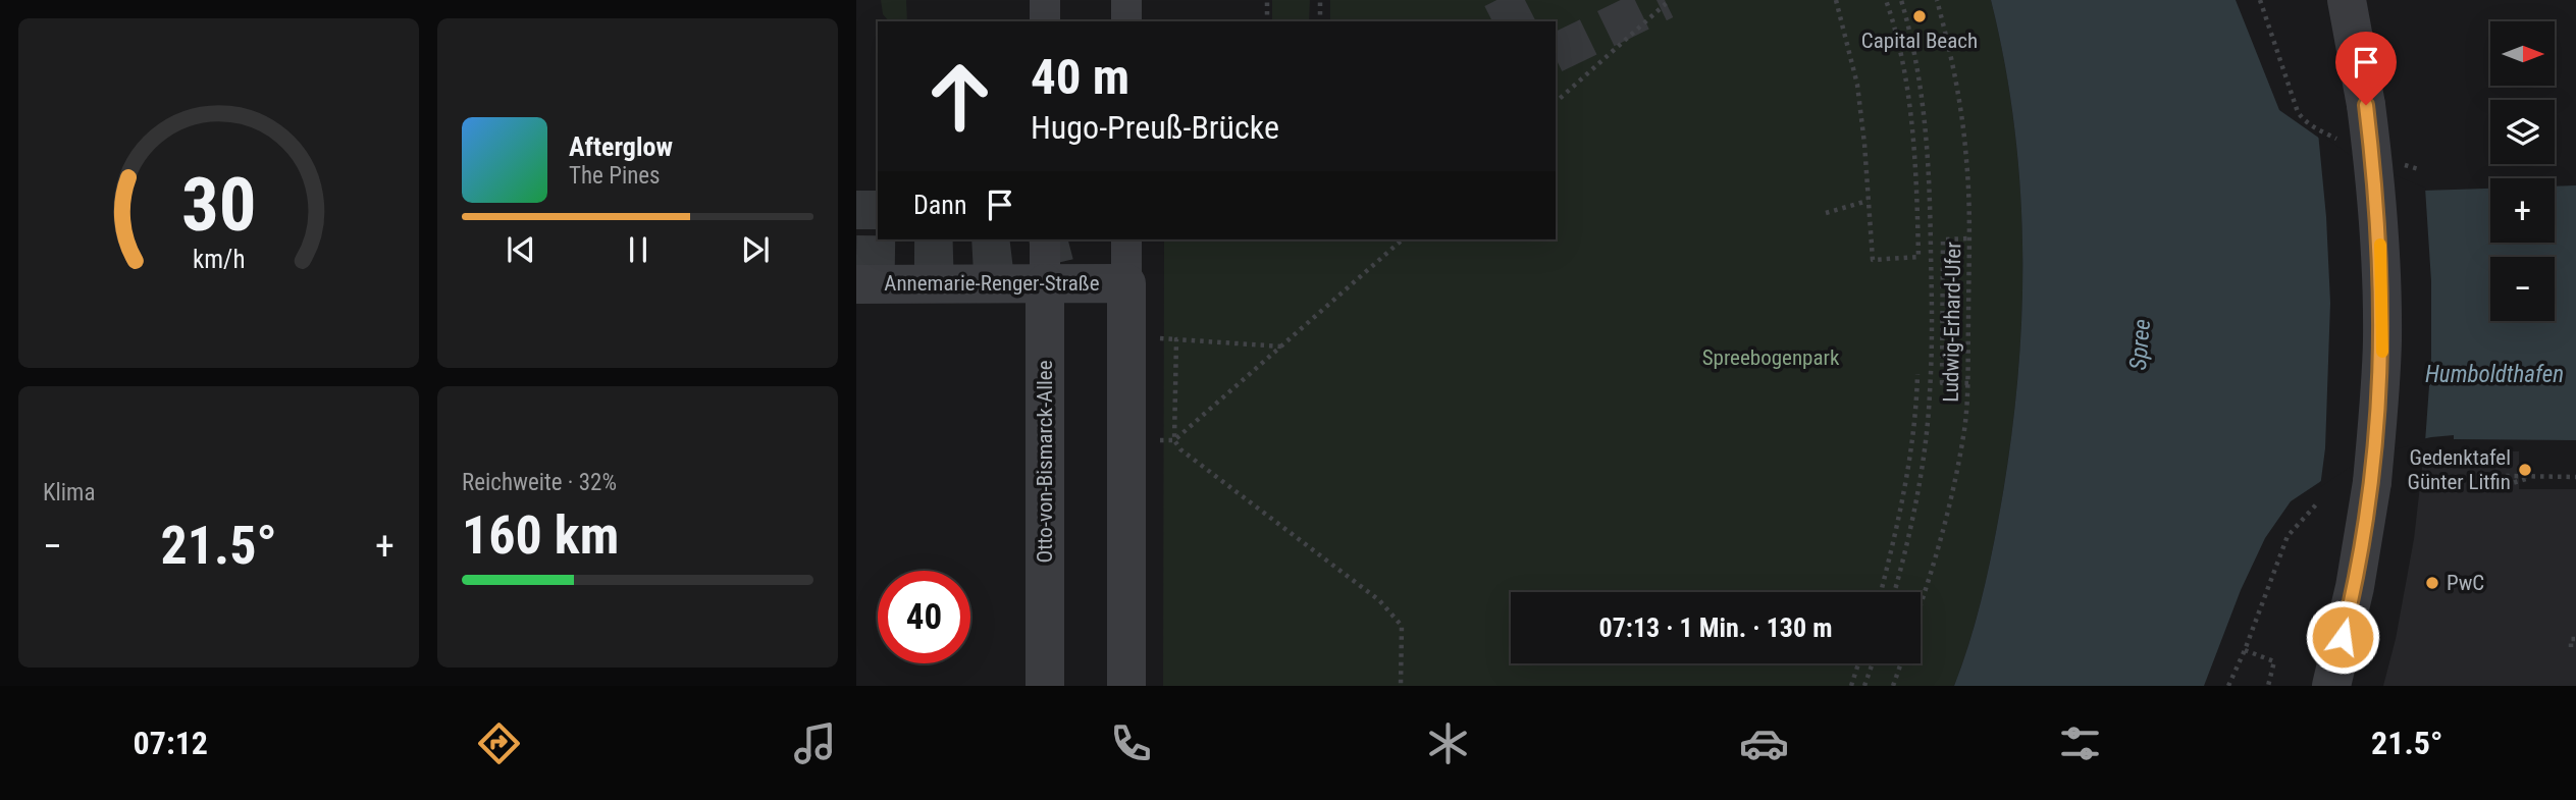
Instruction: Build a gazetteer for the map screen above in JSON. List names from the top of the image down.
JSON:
{
  "streets": {
    "street": ["Annemarie-Renger-Straße", "Otto-von-Bismarck-Allee"],
    "path": ["Ludwig-Erhard-Ufer"]
  },
  "crossings": [
    ["Annemarie-Renger-Straße", "Otto-von-Bismarck-Allee"]
  ],
  "water": ["Spree", "Humboldthafen"],
  "parks": ["Spreebogenpark"],
  "places": ["Capital Beach", "Gedenktafel Günter Litfin", "PwC"],
  "north": "right",
  "page": {
    "map_buttons": ["+", "−"],
    "turn": ["40 m", "Hugo-Preuß-Brücke"],
    "song": ["Afterglow", "The Pines"],
    "then": "Dann",
    "tile": [
      "Klima",
      ["Reichweite · 32%", "160 km"]
    ],
    "heat": ["−", "21.5°", "+"],
    "limit": "40",
    "trip": "07:13 · 1 Min. · 130 m",
    "tabs": ["07:12", "21.5°"],
    "gauge": ["30", "km/h"]
  }
}
